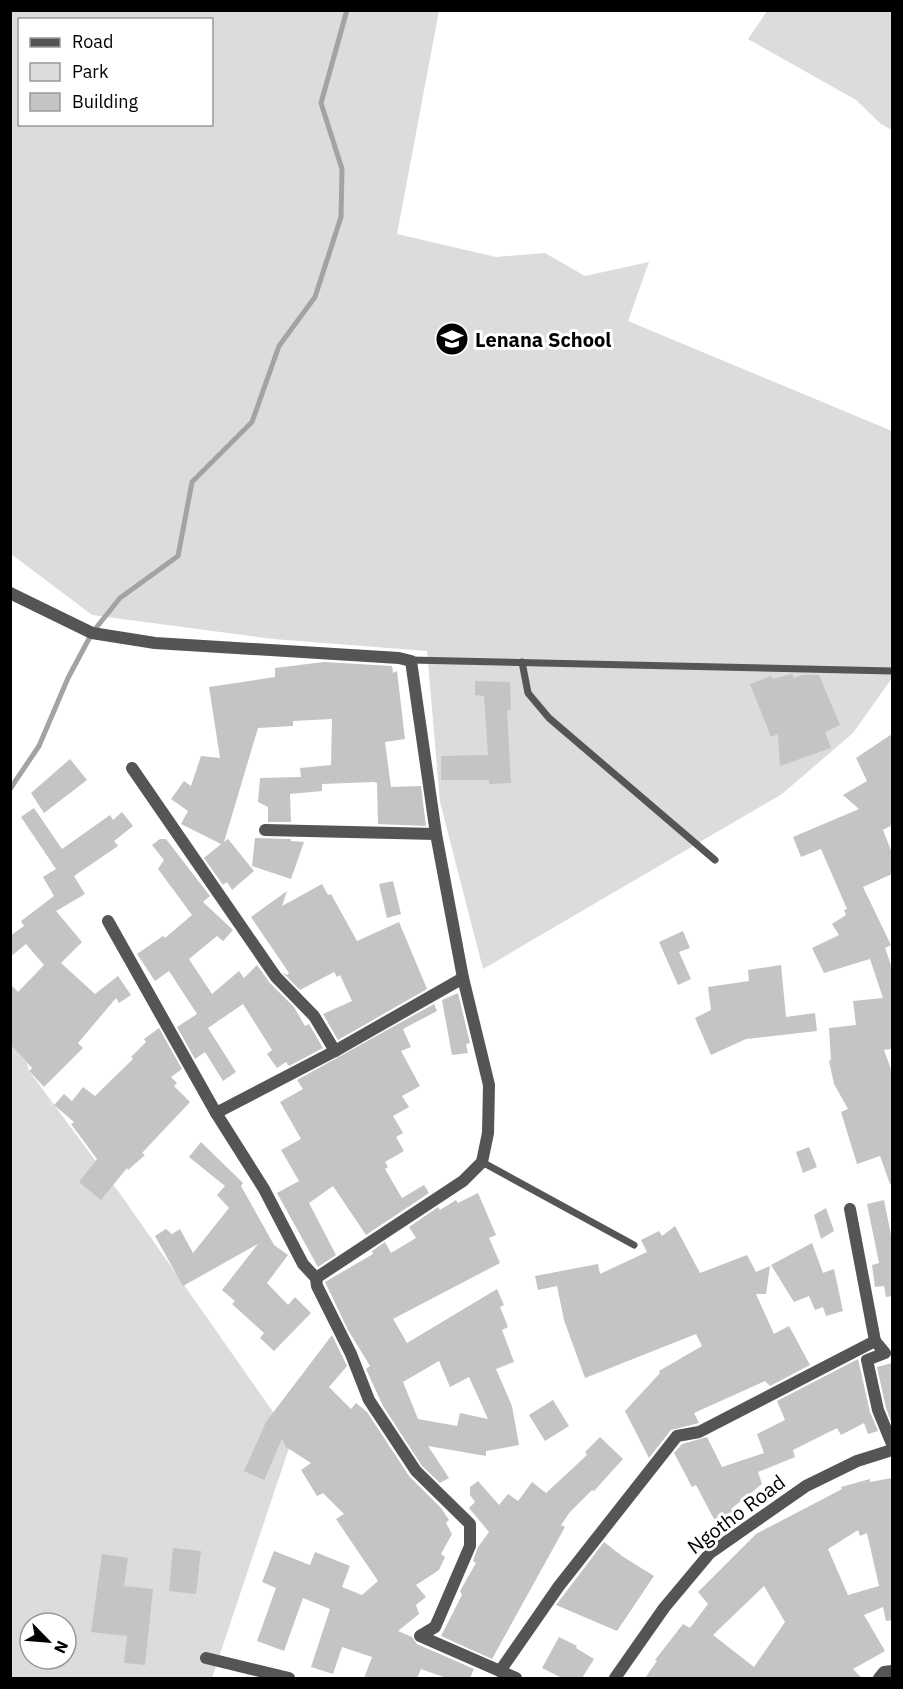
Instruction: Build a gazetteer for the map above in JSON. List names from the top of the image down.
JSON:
{
  "streets": {
    "street": ["Ngotho Road"]
  },
  "places": {
    "school or university": ["Lenana School"]
  },
  "legend": ["Road", "Park", "Building"],
  "north": "bottom right"
}
